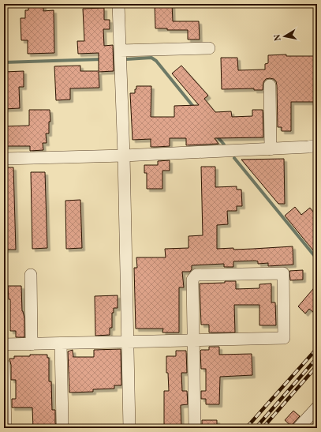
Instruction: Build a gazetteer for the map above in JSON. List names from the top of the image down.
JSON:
{
  "north": "left"
}
